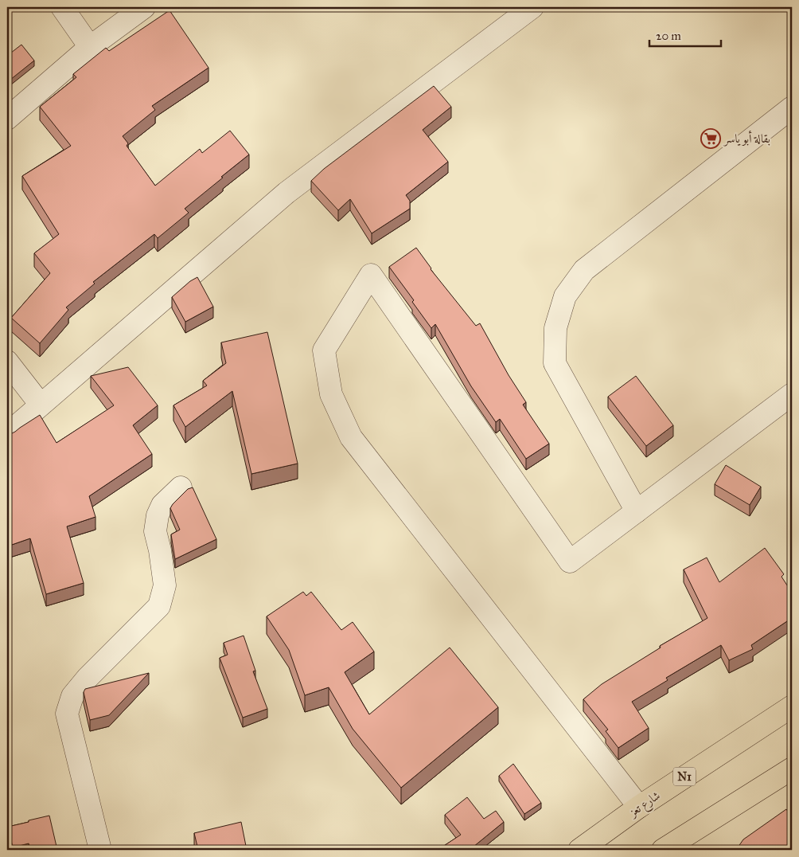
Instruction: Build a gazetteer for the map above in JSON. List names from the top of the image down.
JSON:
{
  "streets": {
    "highway": ["N1", "شارع تعز"]
  },
  "places": {
    "supermarket": ["بقالة أبو ياسر"]
  },
  "scale_bar": "20 m"
}
